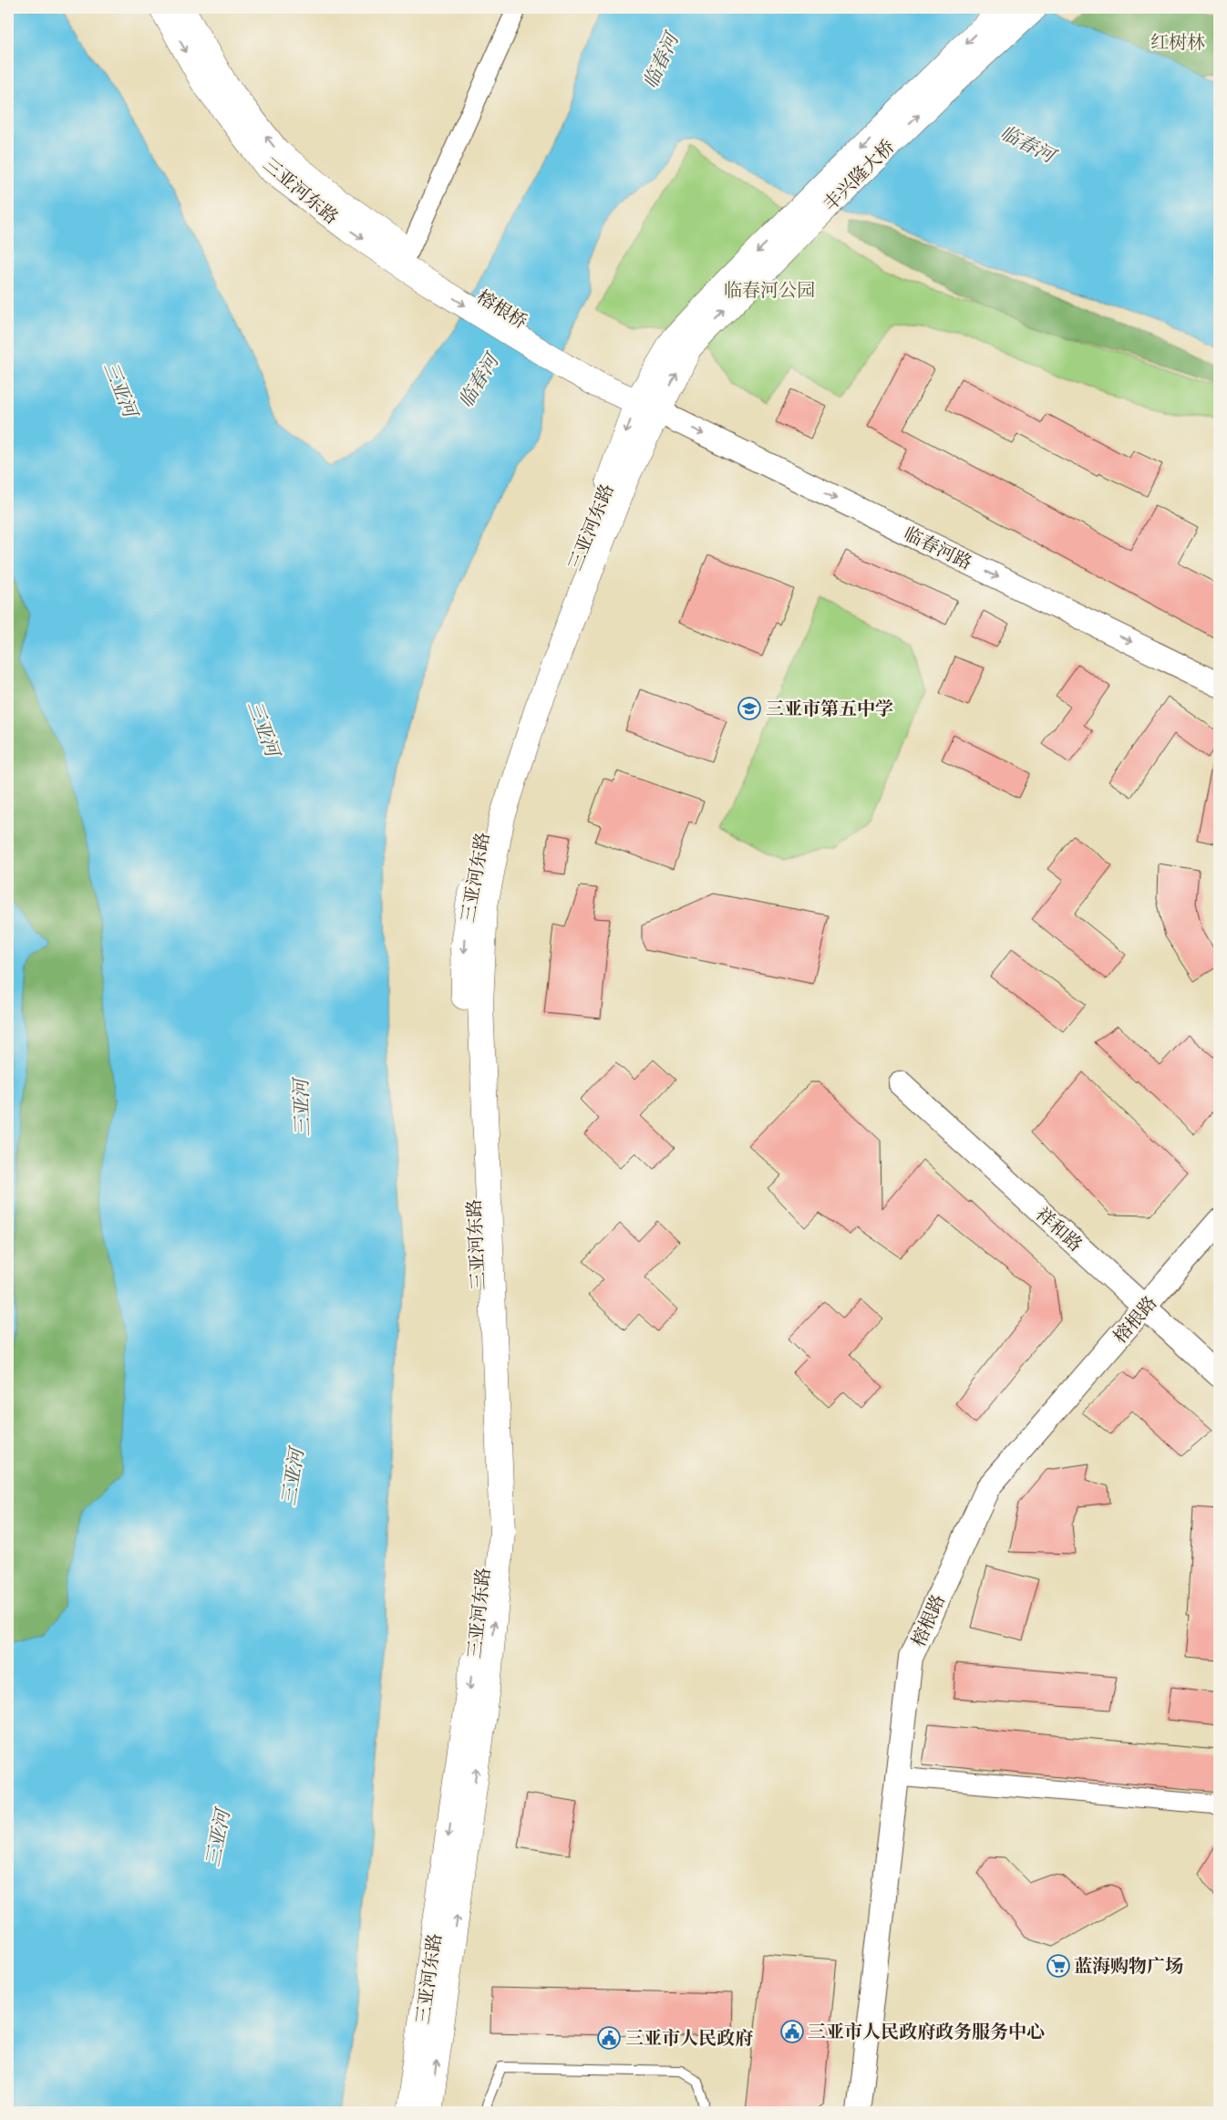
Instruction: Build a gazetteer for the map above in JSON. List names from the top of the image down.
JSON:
{
  "streets": {
    "main road": ["丰兴隆大桥", "三亚河东路", "榕根桥"],
    "street": ["临春河路", "祥和路", "榕根路"]
  },
  "crossings": [
    ["三亚河东路", "榕根桥"],
    ["三亚河东路", "临春河路"],
    ["榕根桥", "临春河路"],
    ["祥和路", "榕根路"]
  ],
  "one_way": ["临春河路"],
  "water": ["临春河", "三亚河"],
  "parks": ["红树林", "临春河公园"],
  "places": {
    "school or university": ["三亚市第五中学"],
    "supermarket": ["蓝海购物广场"],
    "public building": ["三亚市人民政府政务服务中心", "三亚市人民政府"]
  }
}
